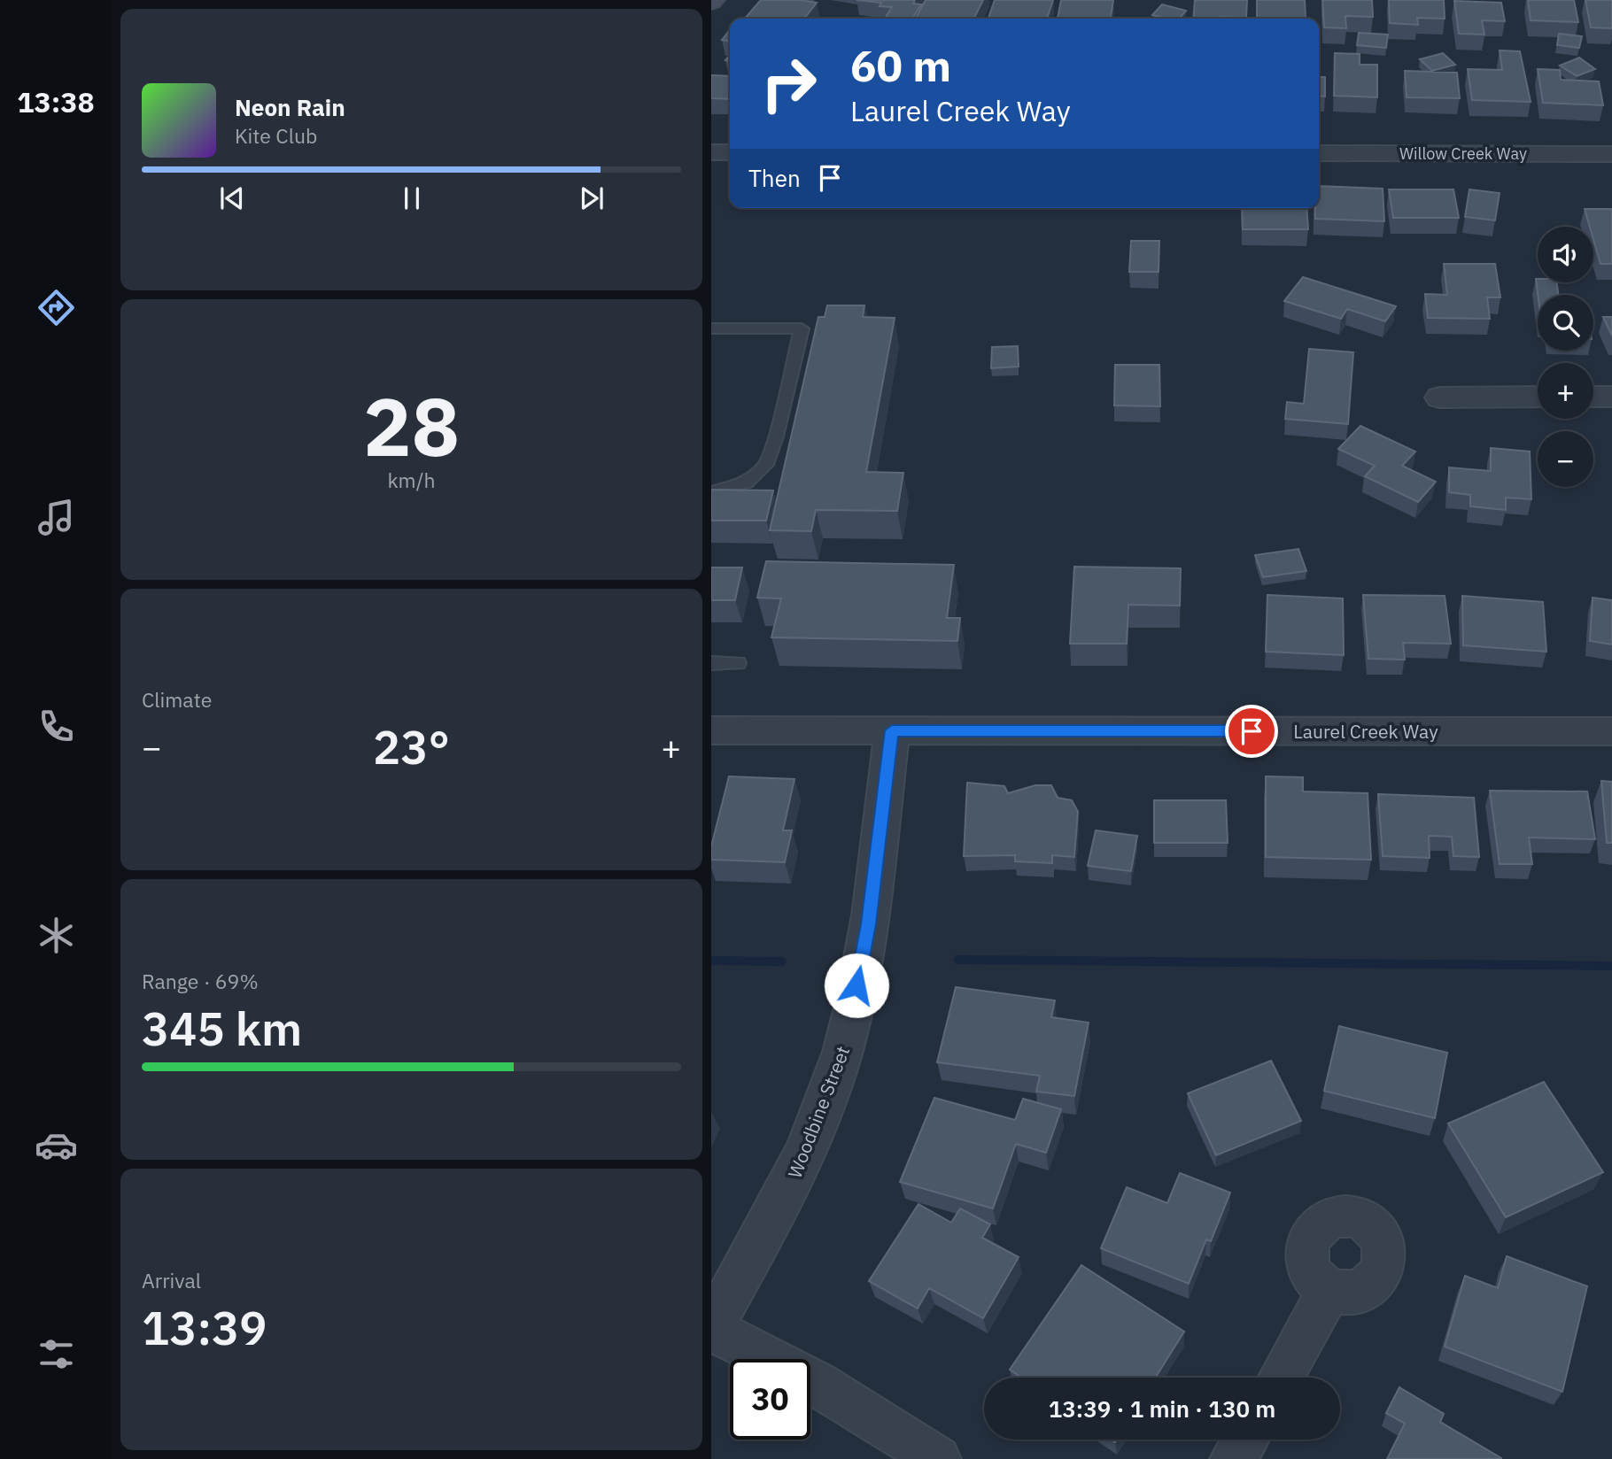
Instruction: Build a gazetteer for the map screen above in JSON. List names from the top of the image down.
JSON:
{
  "streets": {
    "street": ["Willow Creek Way", "Laurel Creek Way", "Woodbine Street"]
  },
  "crossings": [
    ["Laurel Creek Way", "Woodbine Street"]
  ],
  "page": {
    "tabs": "13:38",
    "turn": ["60 m", "Laurel Creek Way"],
    "song": ["Neon Rain", "Kite Club"],
    "then": "Then",
    "map_buttons": ["+", "−"],
    "tile": [
      ["28", "km/h"],
      "Climate",
      ["Range · 69%", "345 km"],
      ["Arrival", "13:39"]
    ],
    "heat": ["−", "23°", "+"],
    "limit": "30",
    "trip": "13:39 · 1 min · 130 m"
  }
}
